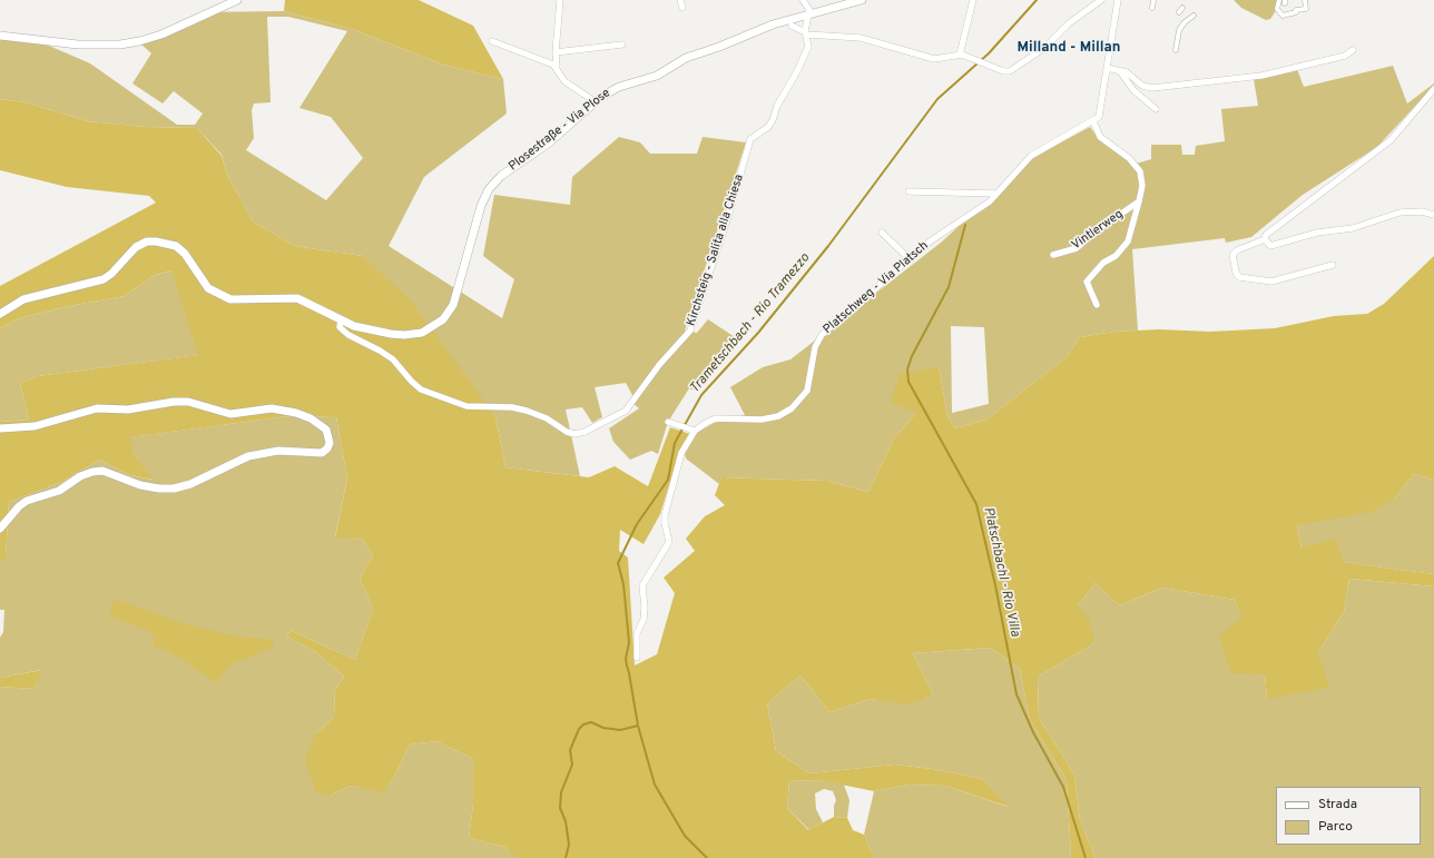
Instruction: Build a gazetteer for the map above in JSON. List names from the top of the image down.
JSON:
{
  "streets": {
    "street": [
      "Plosestraße - Via Plose",
      "Vintlerweg",
      "Kirchsteig - Salita alla Chiesa",
      "Platschweg - Via Platsch"
    ]
  },
  "crossings": [
    ["Plosestraße - Via Plose", "Kirchsteig - Salita alla Chiesa"],
    ["Vintlerweg", "Platschweg - Via Platsch"]
  ],
  "districts": ["Milland - Millan"],
  "water": ["Trametschbach - Rio Tramezzo", "Platschbachl - Rio Villa"],
  "legend": ["Strada", "Parco"]
}
